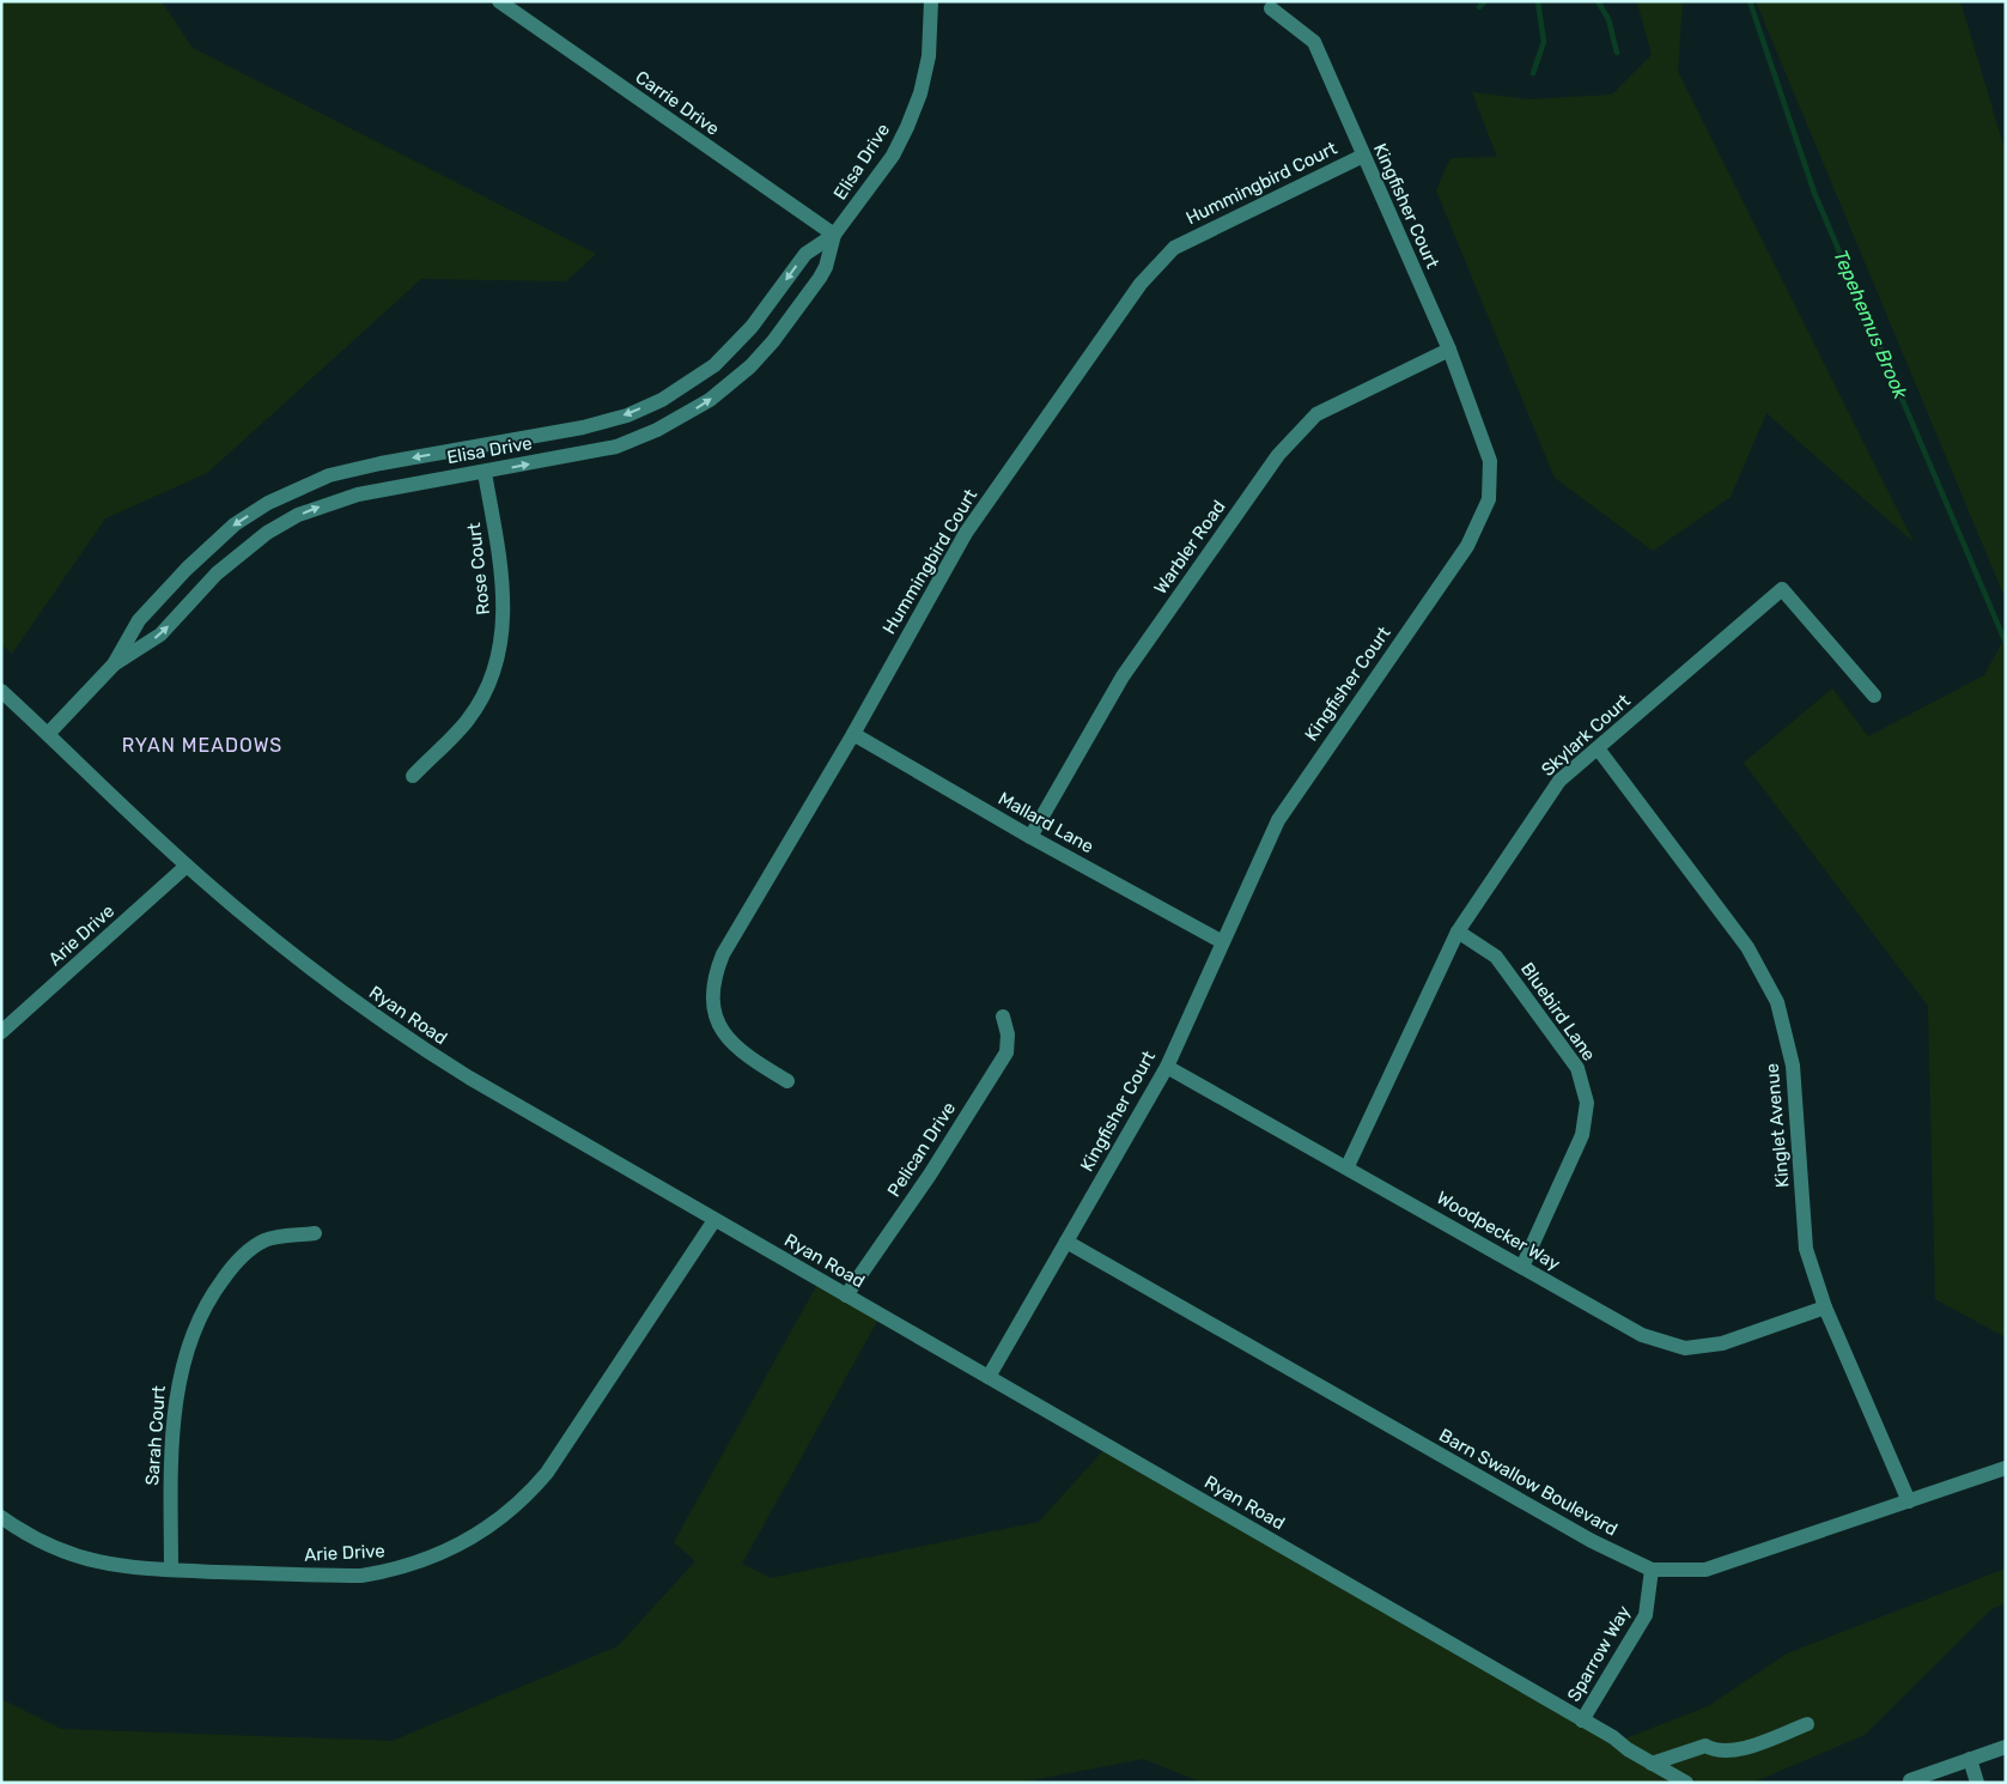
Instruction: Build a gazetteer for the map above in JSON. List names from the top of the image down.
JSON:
{
  "streets": {
    "street": [
      "Carrie Drive",
      "Elisa Drive",
      "Hummingbird Court",
      "Kingfisher Court",
      "Warbler Road",
      "Rose Court",
      "Skylark Court",
      "Mallard Lane",
      "Arie Drive",
      "Bluebird Lane",
      "Ryan Road",
      "Kinglet Avenue",
      "Pelican Drive",
      "Woodpecker Way",
      "Sarah Court",
      "Barn Swallow Boulevard",
      "Sparrow Way"
    ]
  },
  "crossings": [
    ["Carrie Drive", "Elisa Drive"],
    ["Elisa Drive", "Rose Court"],
    ["Elisa Drive", "Ryan Road"],
    ["Hummingbird Court", "Kingfisher Court"],
    ["Hummingbird Court", "Mallard Lane"],
    ["Kingfisher Court", "Warbler Road"],
    ["Kingfisher Court", "Mallard Lane"],
    ["Kingfisher Court", "Ryan Road"],
    ["Kingfisher Court", "Woodpecker Way"],
    ["Kingfisher Court", "Barn Swallow Boulevard"],
    ["Warbler Road", "Mallard Lane"],
    ["Skylark Court", "Bluebird Lane"],
    ["Skylark Court", "Kinglet Avenue"],
    ["Skylark Court", "Woodpecker Way"],
    ["Arie Drive", "Ryan Road"],
    ["Arie Drive", "Sarah Court"],
    ["Bluebird Lane", "Woodpecker Way"],
    ["Ryan Road", "Pelican Drive"],
    ["Ryan Road", "Sparrow Way"],
    ["Kinglet Avenue", "Woodpecker Way"],
    ["Kinglet Avenue", "Barn Swallow Boulevard"],
    ["Barn Swallow Boulevard", "Sparrow Way"]
  ],
  "districts": ["RYAN MEADOWS"],
  "water": ["Tepehemus Brook"]
}
